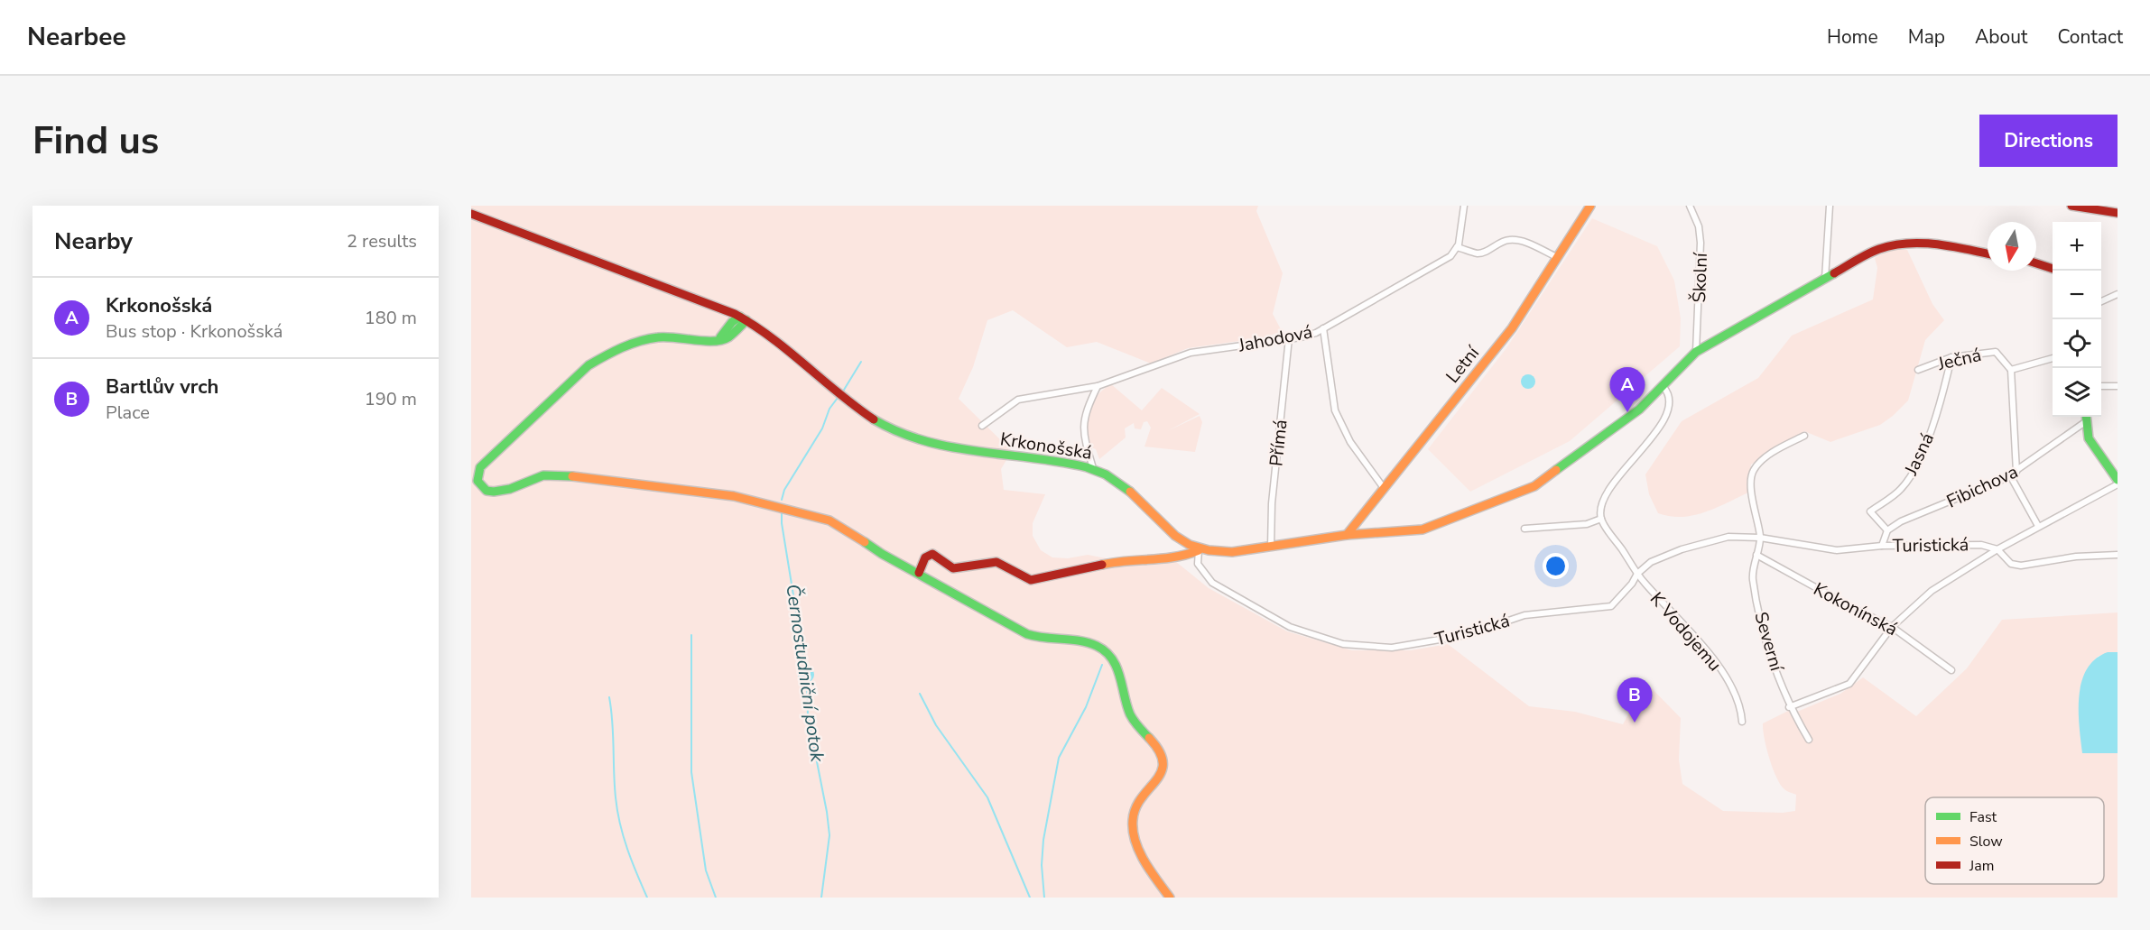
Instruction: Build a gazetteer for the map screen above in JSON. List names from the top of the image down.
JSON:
{
  "streets": {
    "street": [
      "Školní",
      "Jahodová",
      "Ječná",
      "Letní",
      "Přímá",
      "Krkonošská",
      "Jasná",
      "Fibichova",
      "Turistická",
      "Kokonínská",
      "K Vodojemu",
      "Severní"
    ]
  },
  "crossings": [
    ["Školní", "Krkonošská"],
    ["Jahodová", "Přímá"],
    ["Ječná", "Jasná"],
    ["Letní", "Krkonošská"],
    ["Přímá", "Krkonošská"],
    ["Krkonošská", "Turistická"],
    ["Jasná", "Fibichova"],
    ["Turistická", "K Vodojemu"],
    ["Turistická", "Severní"],
    ["Kokonínská", "Severní"]
  ],
  "water": ["Černostudniční potok"],
  "legend": ["Fast", "Slow", "Jam"],
  "north": "bottom",
  "page": {
    "header": "Nearbee",
    "nav": [
      "Home",
      "Map",
      "About",
      "Contact"
    ],
    "buttons": "Directions",
    "title": "Find us",
    "heading": ["Nearby", "2 results"],
    "map_buttons": ["+", "−"],
    "list": [
      {
        "mark": "A",
        "name": "Krkonošská",
        "note": "Bus stop · Krkonošská",
        "value": "180 m"
      },
      {
        "mark": "B",
        "name": "Bartlův vrch",
        "note": "Place",
        "value": "190 m"
      }
    ],
    "pins": ["A", "B"]
  }
}
